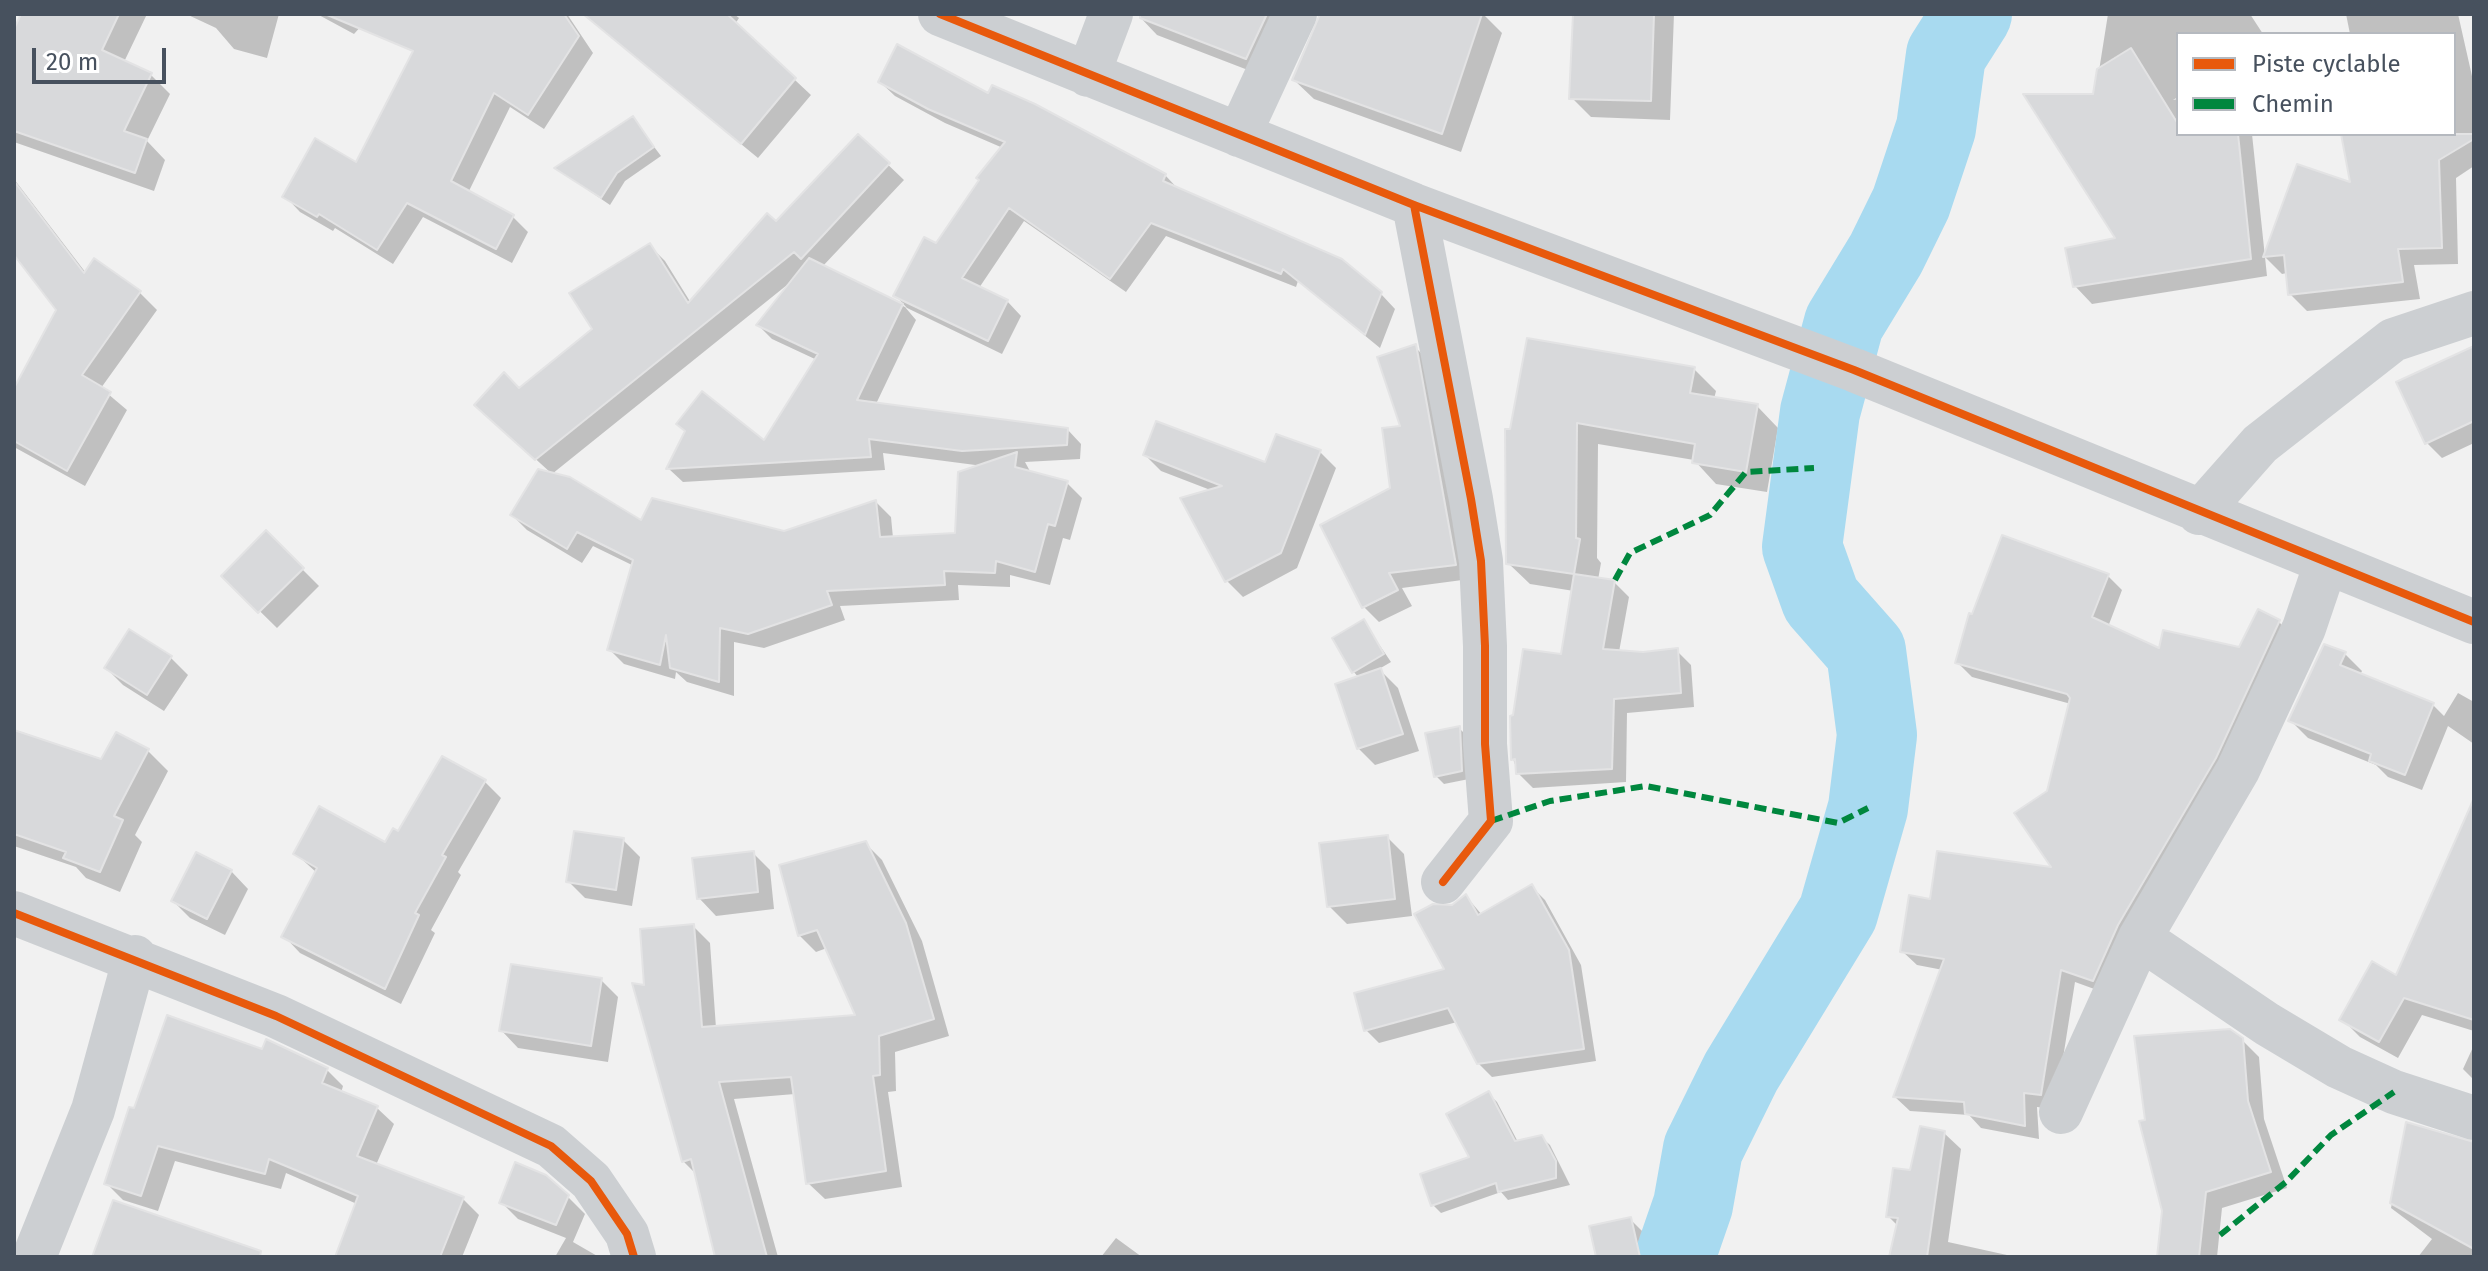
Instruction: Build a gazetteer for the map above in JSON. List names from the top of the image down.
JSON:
{
  "legend": ["Piste cyclable", "Chemin"],
  "scale_bar": "20 m"
}
